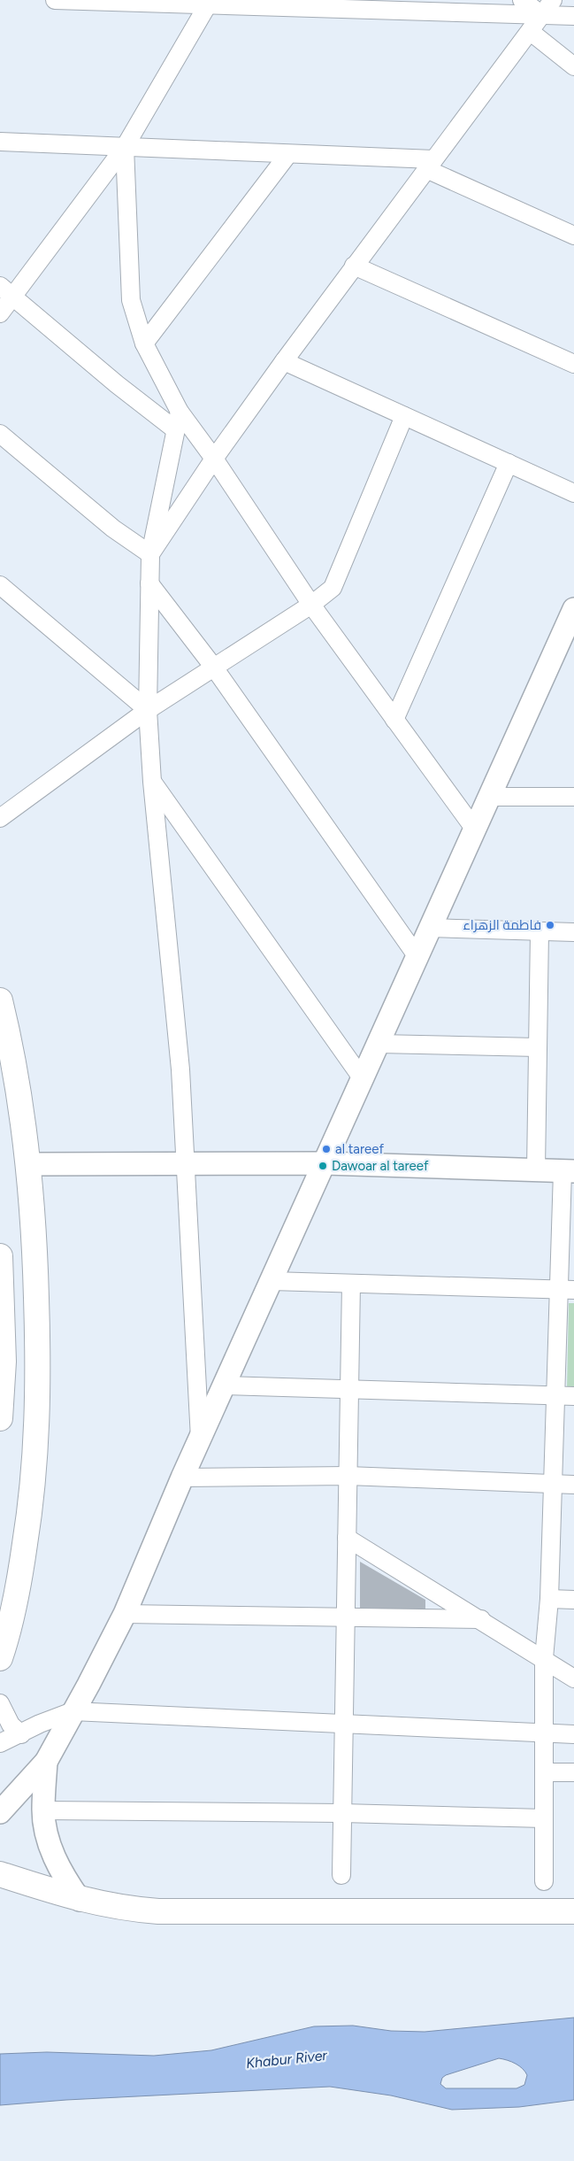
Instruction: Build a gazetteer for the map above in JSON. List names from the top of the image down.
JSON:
{
  "water": ["Khabur River"],
  "places": ["فاطمة الزهراء", "al tareef", "Dawoar al tareef"]
}
